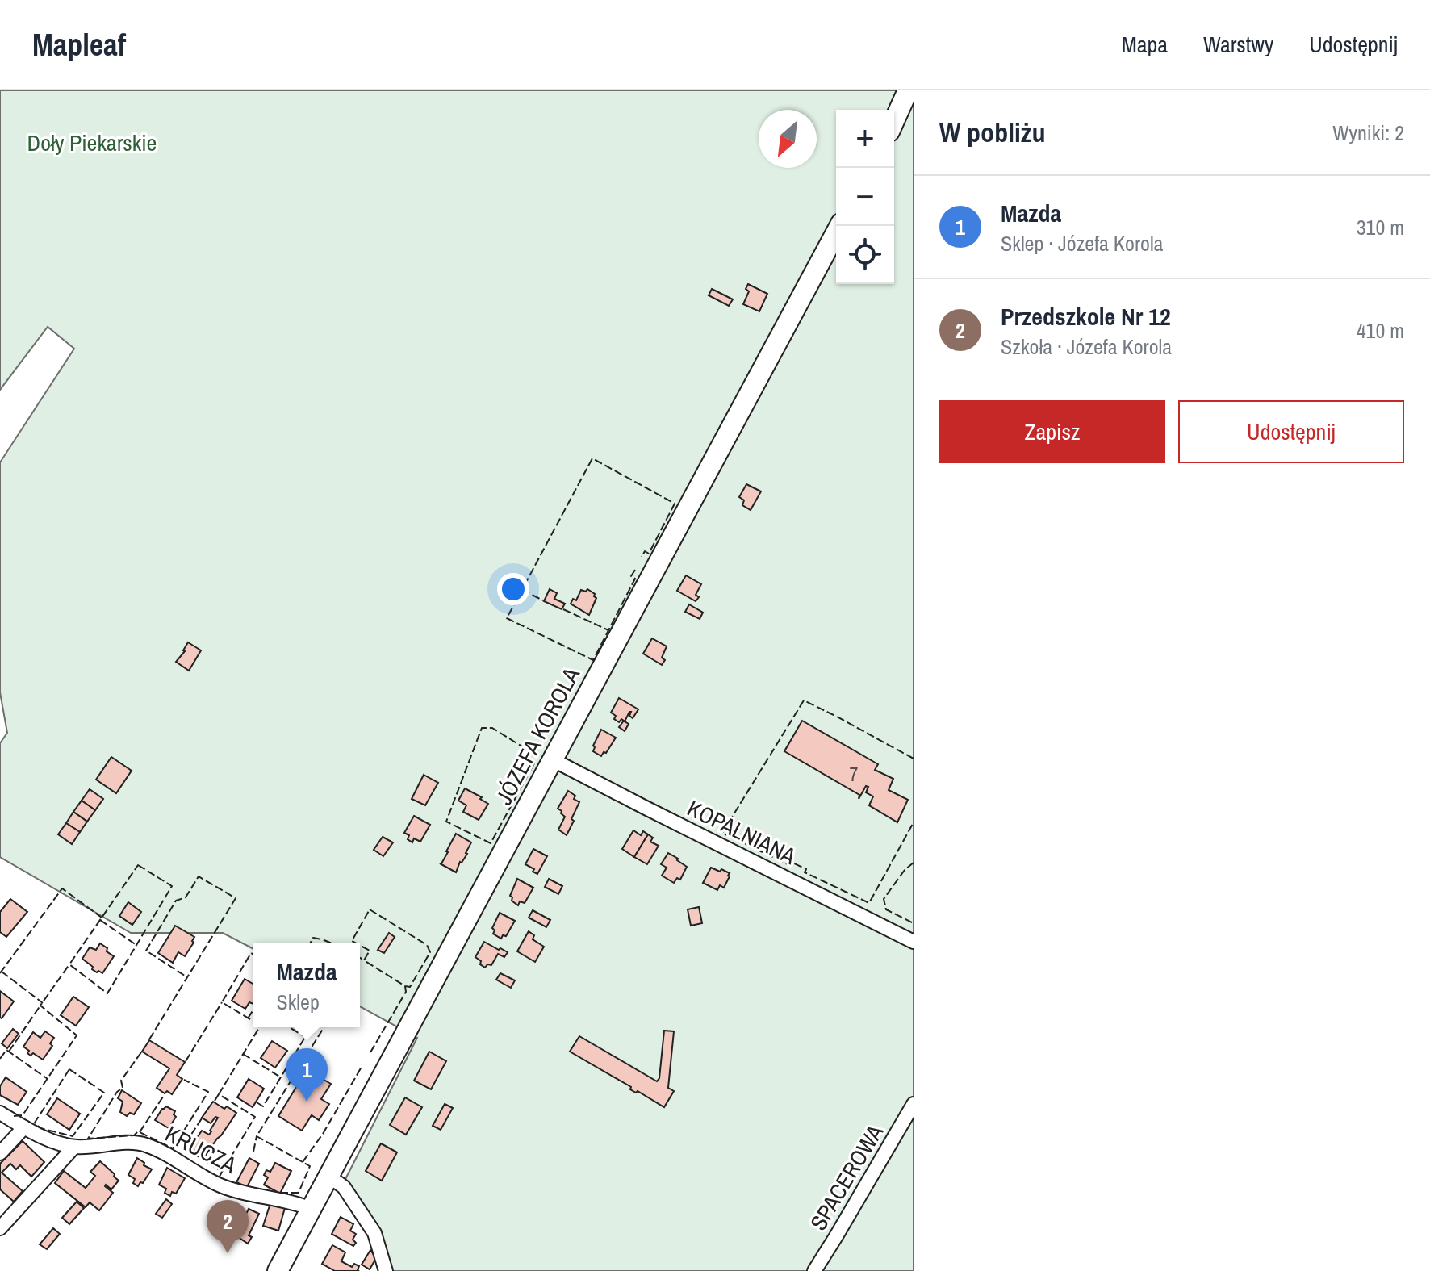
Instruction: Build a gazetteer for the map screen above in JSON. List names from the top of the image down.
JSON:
{
  "streets": {
    "highway": ["JÓZEFA KOROLA"],
    "street": ["KOPALNIANA", "KRUCZA", "SPACEROWA"]
  },
  "crossings": [
    ["JÓZEFA KOROLA", "KOPALNIANA"],
    ["JÓZEFA KOROLA", "KRUCZA"]
  ],
  "parks": ["Doły Piekarskie"],
  "house_numbers": ["7"],
  "north": "bottom left",
  "page": {
    "header": "Mapleaf",
    "nav": ["Mapa", "Warstwy", "Udostępnij"],
    "heading": ["W pobliżu", "Wyniki: 2"],
    "map_buttons": ["+", "−"],
    "list": [
      {
        "mark": "1",
        "name": "Mazda",
        "note": "Sklep · Józefa Korola",
        "value": "310 m"
      },
      {
        "mark": "2",
        "name": "Przedszkole Nr 12",
        "note": "Szkoła · Józefa Korola",
        "value": "410 m"
      }
    ],
    "buttons": ["Zapisz", "Udostępnij"],
    "popup": ["Mazda", "Sklep"],
    "pins": ["1", "2"]
  }
}
